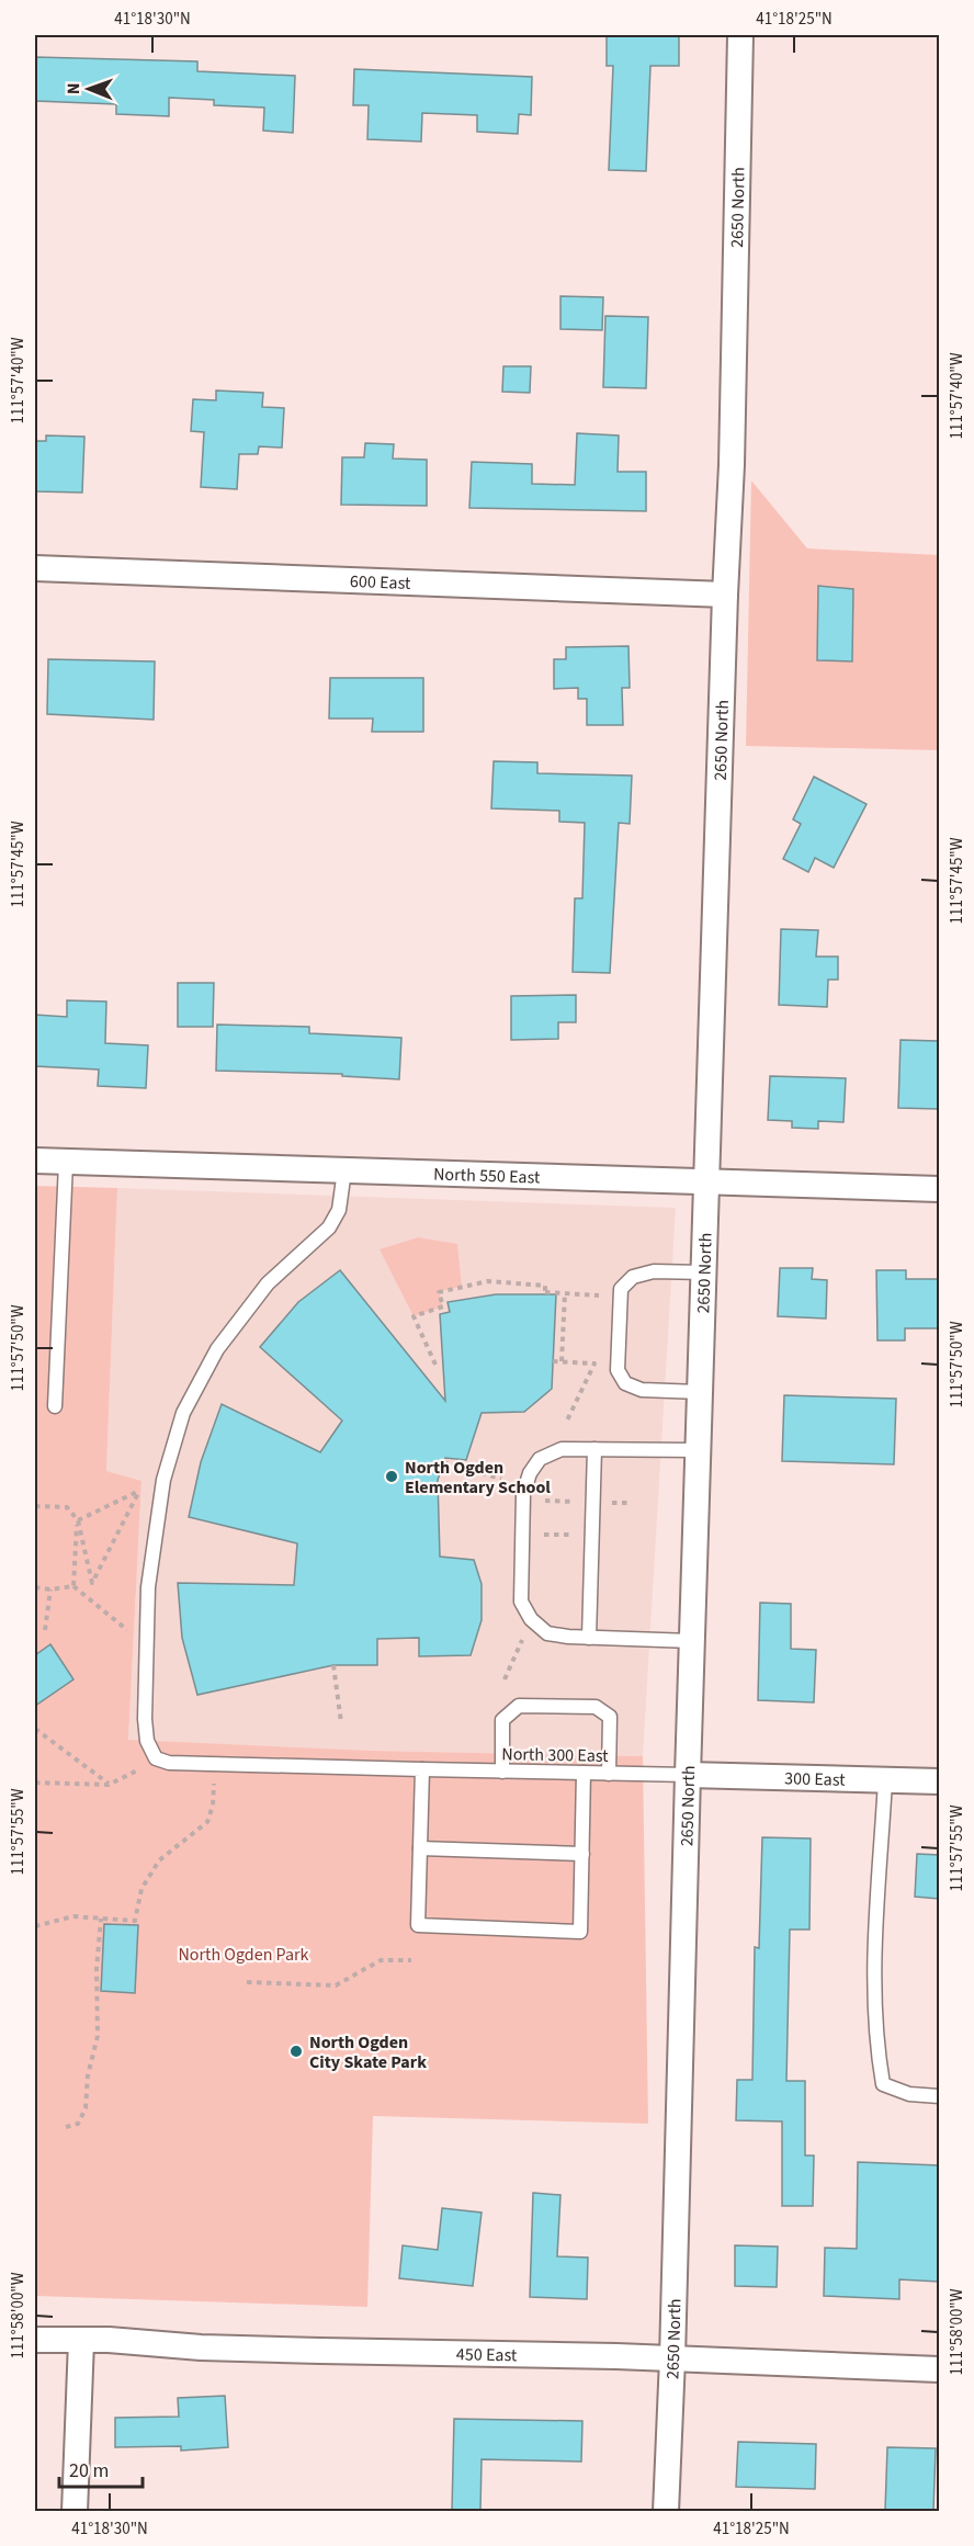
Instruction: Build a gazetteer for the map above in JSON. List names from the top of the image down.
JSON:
{
  "streets": {
    "street": [
      "2650 North",
      "600 East",
      "North 550 East",
      "300 East",
      "450 East"
    ],
    "lane": ["North 300 East"]
  },
  "crossings": [
    ["2650 North", "600 East"],
    ["2650 North", "North 550 East"],
    ["2650 North", "North 300 East"],
    ["2650 North", "300 East"],
    ["2650 North", "450 East"],
    ["North 550 East", "North 300 East"],
    ["North 300 East", "300 East"]
  ],
  "parks": ["North Ogden Park"],
  "places": ["North Ogden Elementary School", "North Ogden City Skate Park"],
  "scale_bar": "20 m",
  "north": "left",
  "coordinates": [
    "41°18'30\"N",
    "41°18'25\"N",
    "111°57'40\"W",
    "111°57'45\"W",
    "111°57'50\"W",
    "111°57'55\"W",
    "111°58'00\"W"
  ]
}
